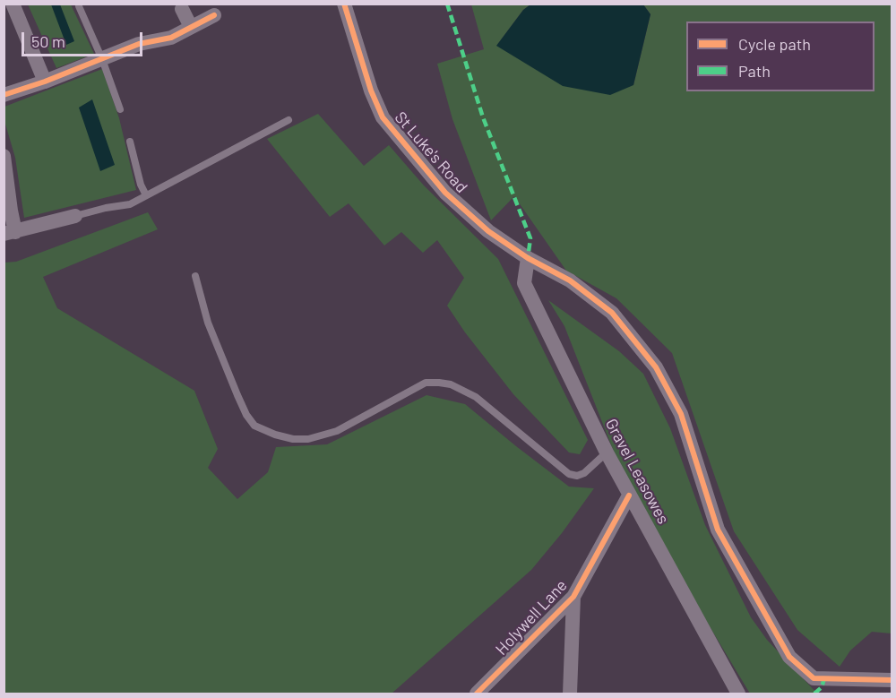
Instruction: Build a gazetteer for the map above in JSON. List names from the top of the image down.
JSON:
{
  "streets": {
    "street": ["St Luke's Road", "Gravel Leasowes", "Holywell Lane"]
  },
  "crossings": [
    ["St Luke's Road", "Gravel Leasowes"],
    ["Gravel Leasowes", "Holywell Lane"]
  ],
  "legend": ["Cycle path", "Path"],
  "scale_bar": "50 m"
}
